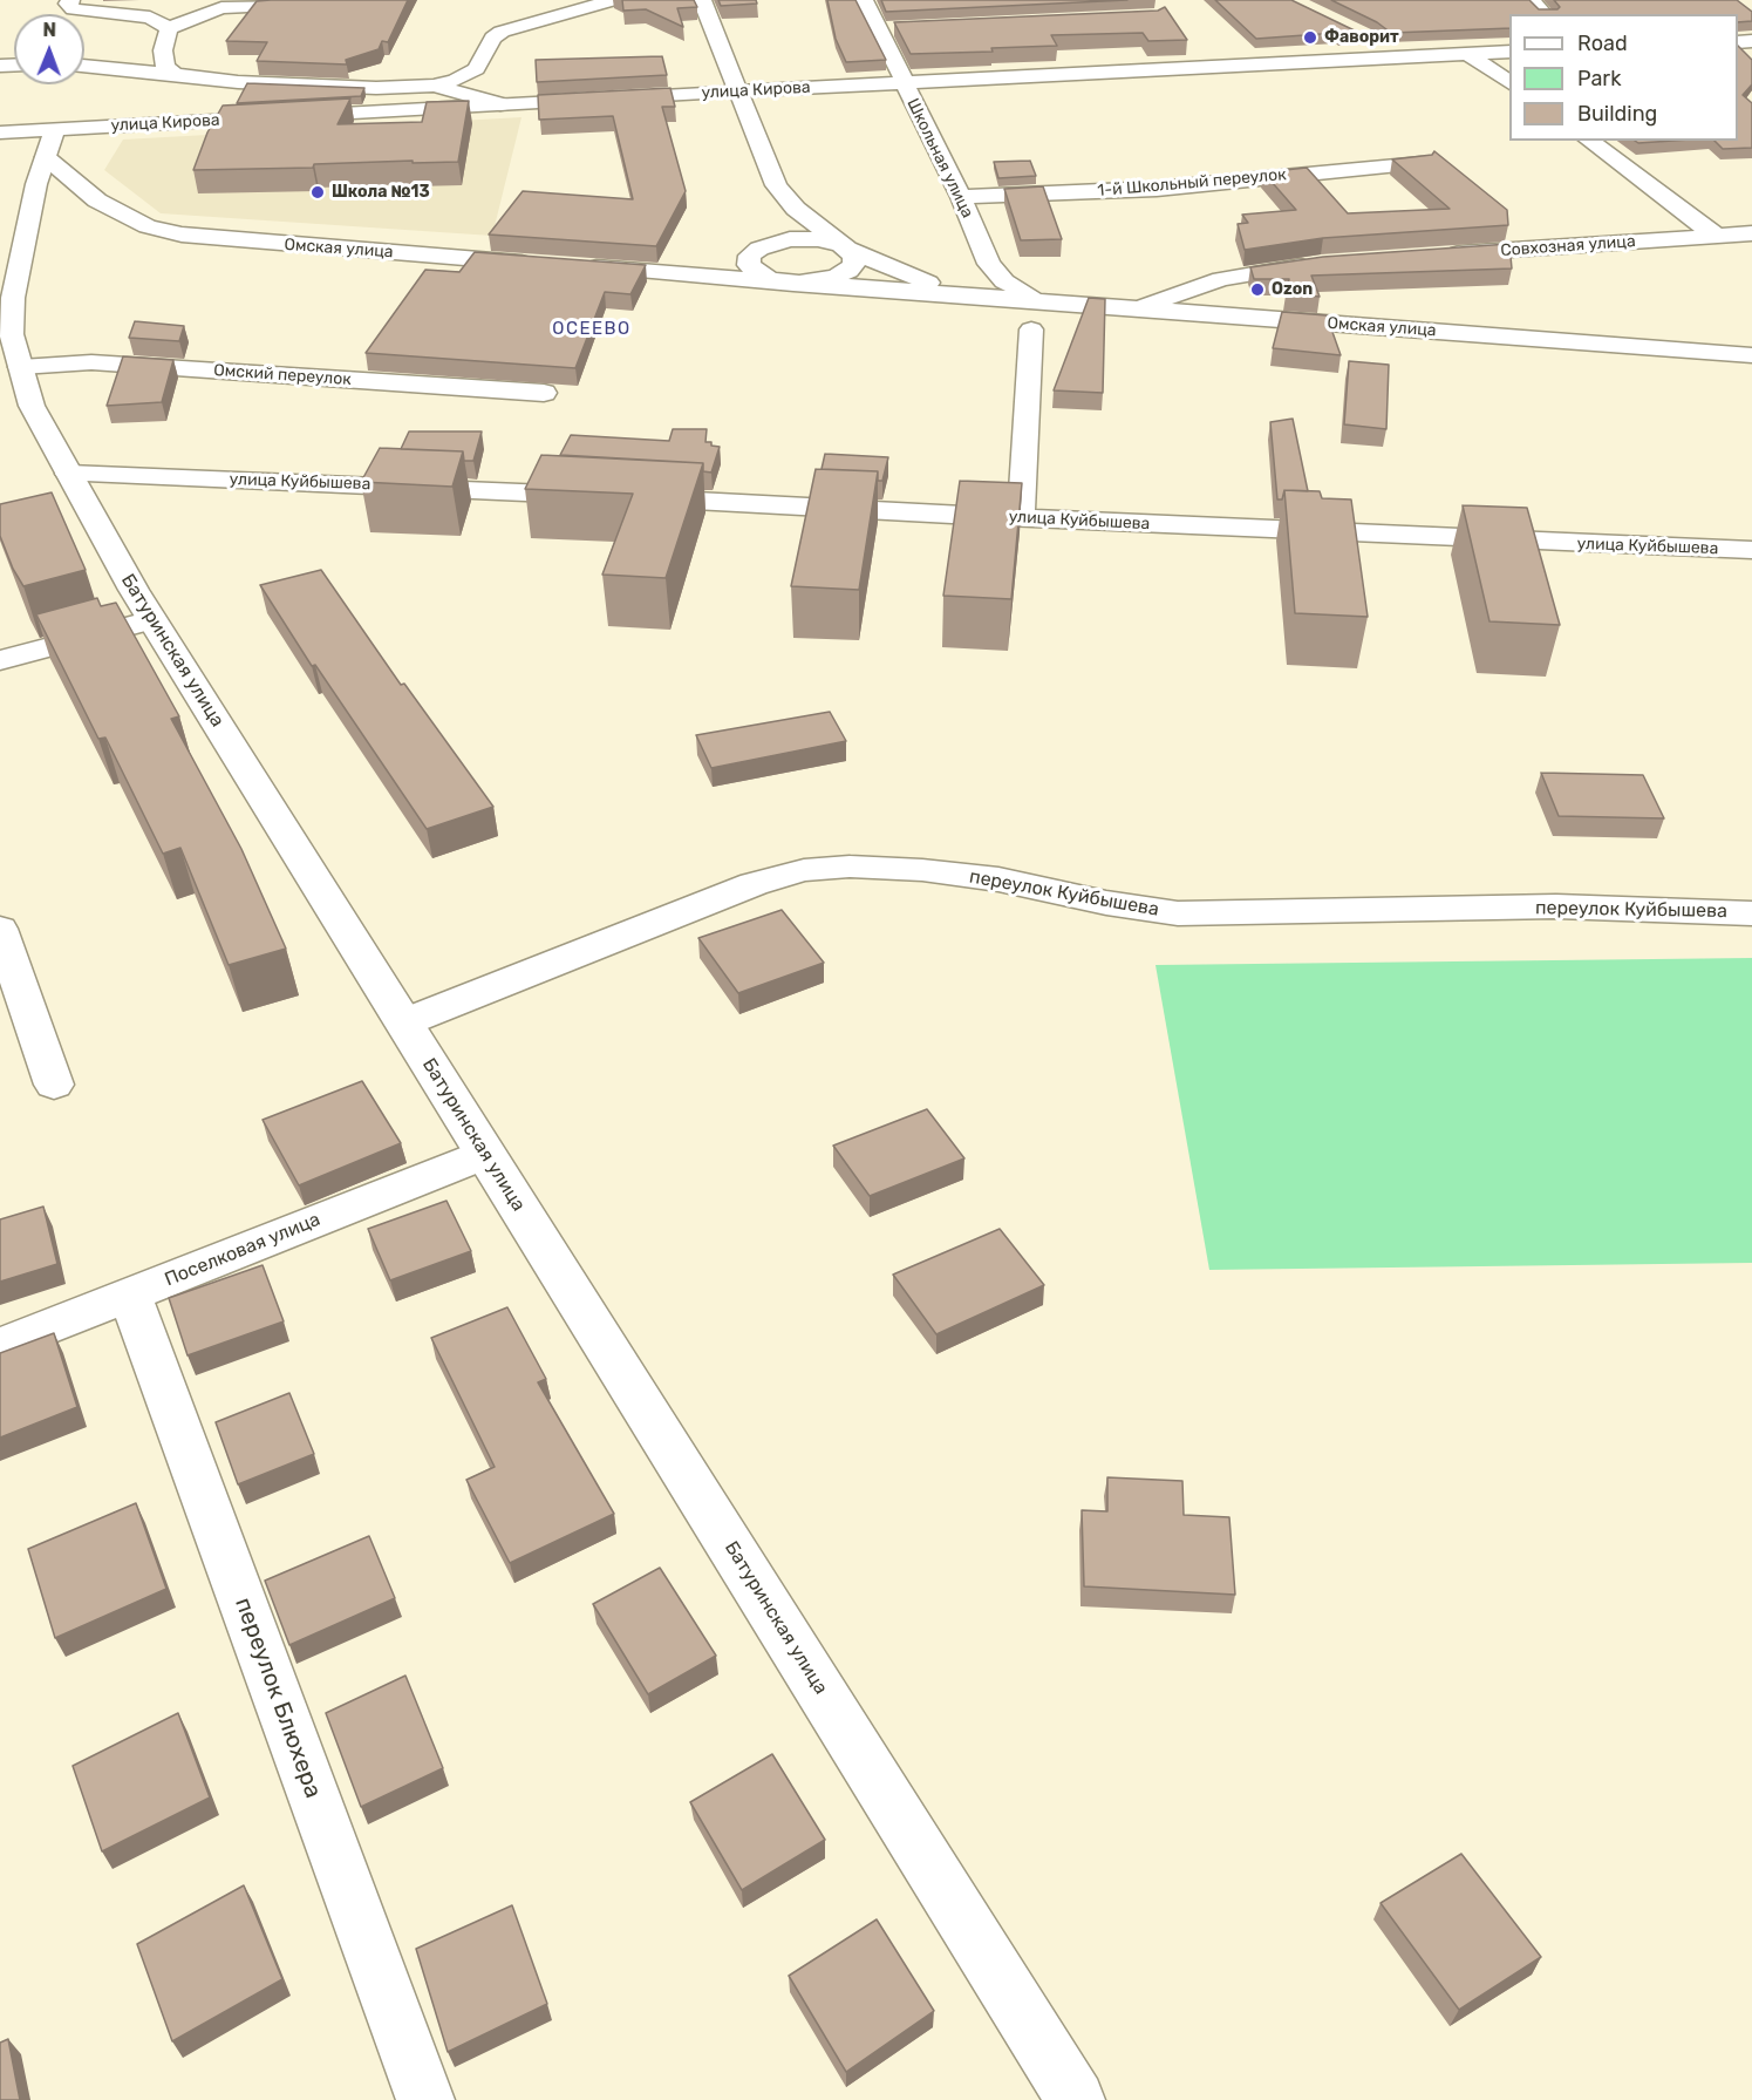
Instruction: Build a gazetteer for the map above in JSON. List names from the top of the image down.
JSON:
{
  "streets": {
    "street": [
      "улица Кирова",
      "Школьная улица",
      "1-й Школьный переулок",
      "Совхозная улица",
      "Омская улица",
      "Омский переулок",
      "улица Куйбышева",
      "Батуринская улица",
      "переулок Куйбышева",
      "Поселковая улица",
      "переулок Блюхера"
    ]
  },
  "crossings": [
    ["улица Кирова", "Школьная улица"],
    ["улица Кирова", "Омская улица"],
    ["улица Кирова", "Батуринская улица"],
    ["Школьная улица", "1-й Школьный переулок"],
    ["Школьная улица", "Омская улица"],
    ["Омская улица", "Батуринская улица"],
    ["Омский переулок", "Батуринская улица"],
    ["улица Куйбышева", "Батуринская улица"],
    ["Батуринская улица", "переулок Куйбышева"],
    ["Батуринская улица", "Поселковая улица"],
    ["Поселковая улица", "переулок Блюхера"]
  ],
  "districts": ["ОСЕЕВО"],
  "places": ["Фаворит", "Школа №13", "Ozon"],
  "legend": ["Road", "Park", "Building"],
  "north": "top"
}
